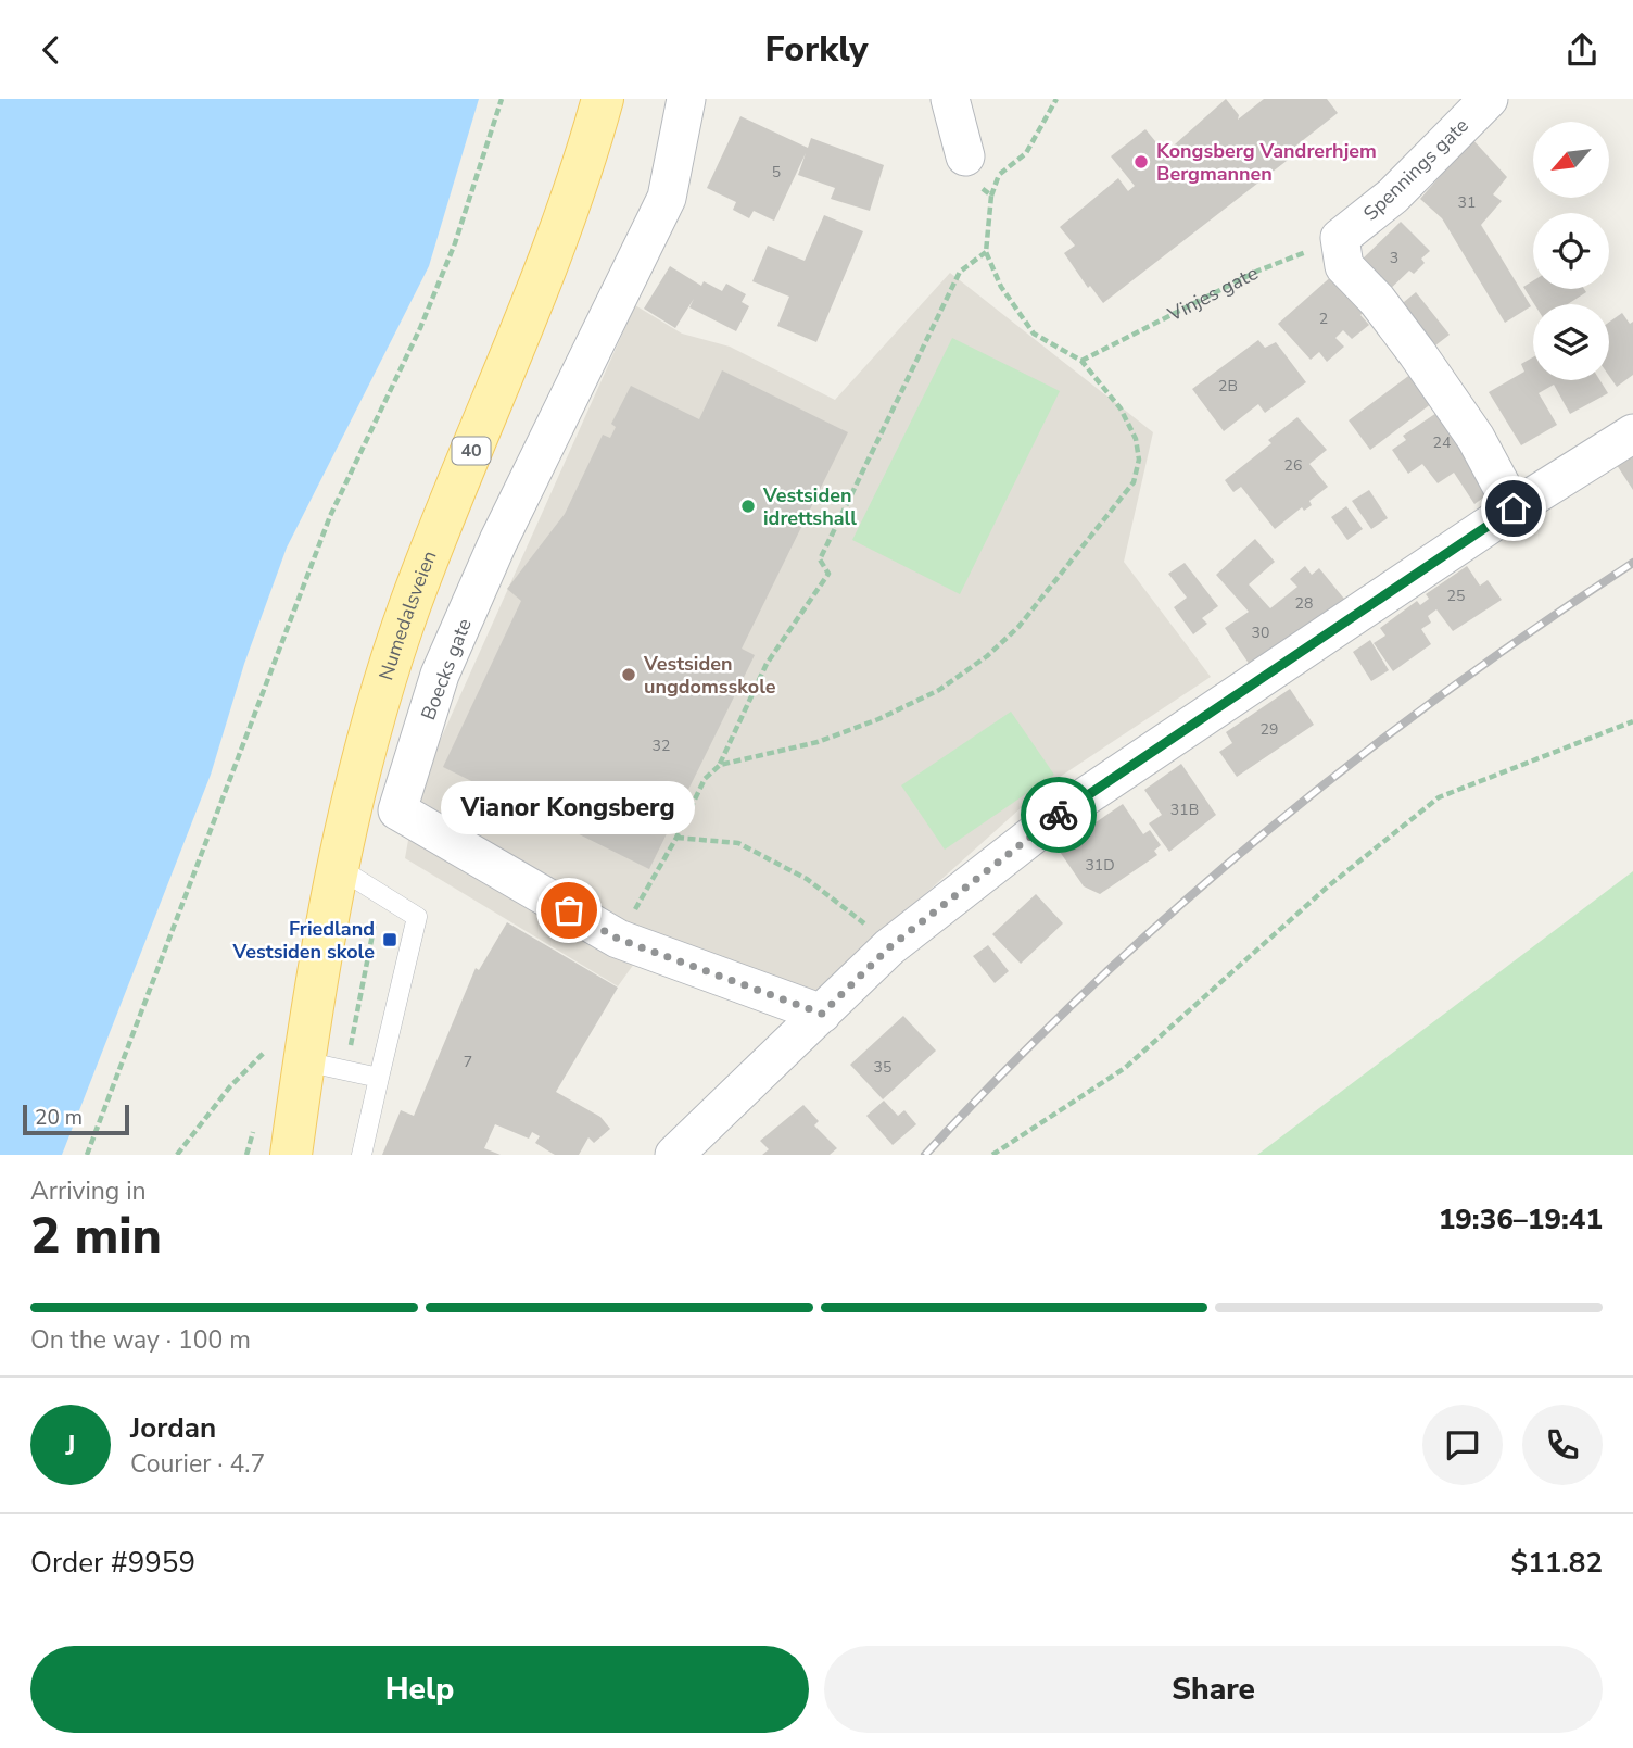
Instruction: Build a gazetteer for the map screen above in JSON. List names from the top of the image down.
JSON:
{
  "streets": {
    "main road": ["40", "Numedalsveien"],
    "street": ["Spennings gate", "Boecks gate"],
    "path": ["Vinjes gate"]
  },
  "crossings": [
    ["Spennings gate", "Vinjes gate"]
  ],
  "places": {
    "other": [
      "Kongsberg Vandrerhjem Bergmannen",
      "Vestsiden idrettshall",
      "Vestsiden ungdomsskole",
      "Vianor Kongsberg"
    ],
    "transit": ["Friedland Vestsiden skole"]
  },
  "house_numbers": [
    "5",
    "31",
    "3",
    "2",
    "2B",
    "24",
    "26",
    "25",
    "28",
    "30",
    "29",
    "32",
    "31B",
    "31D",
    "7",
    "35"
  ],
  "scale_bar": "20 m",
  "north": "bottom left",
  "page": {
    "header": "Forkly",
    "bubble": "Vianor Kongsberg",
    "scale": "20 m",
    "heading": ["2 min", "Arriving in", "19:36–19:41"],
    "panel": [
      "Jordan",
      "Courier · 4.7",
      "Order #9959",
      "$11.82"
    ],
    "bar": "On the way · 100 m",
    "round": "J",
    "buttons": ["Help", "Share"]
  }
}
